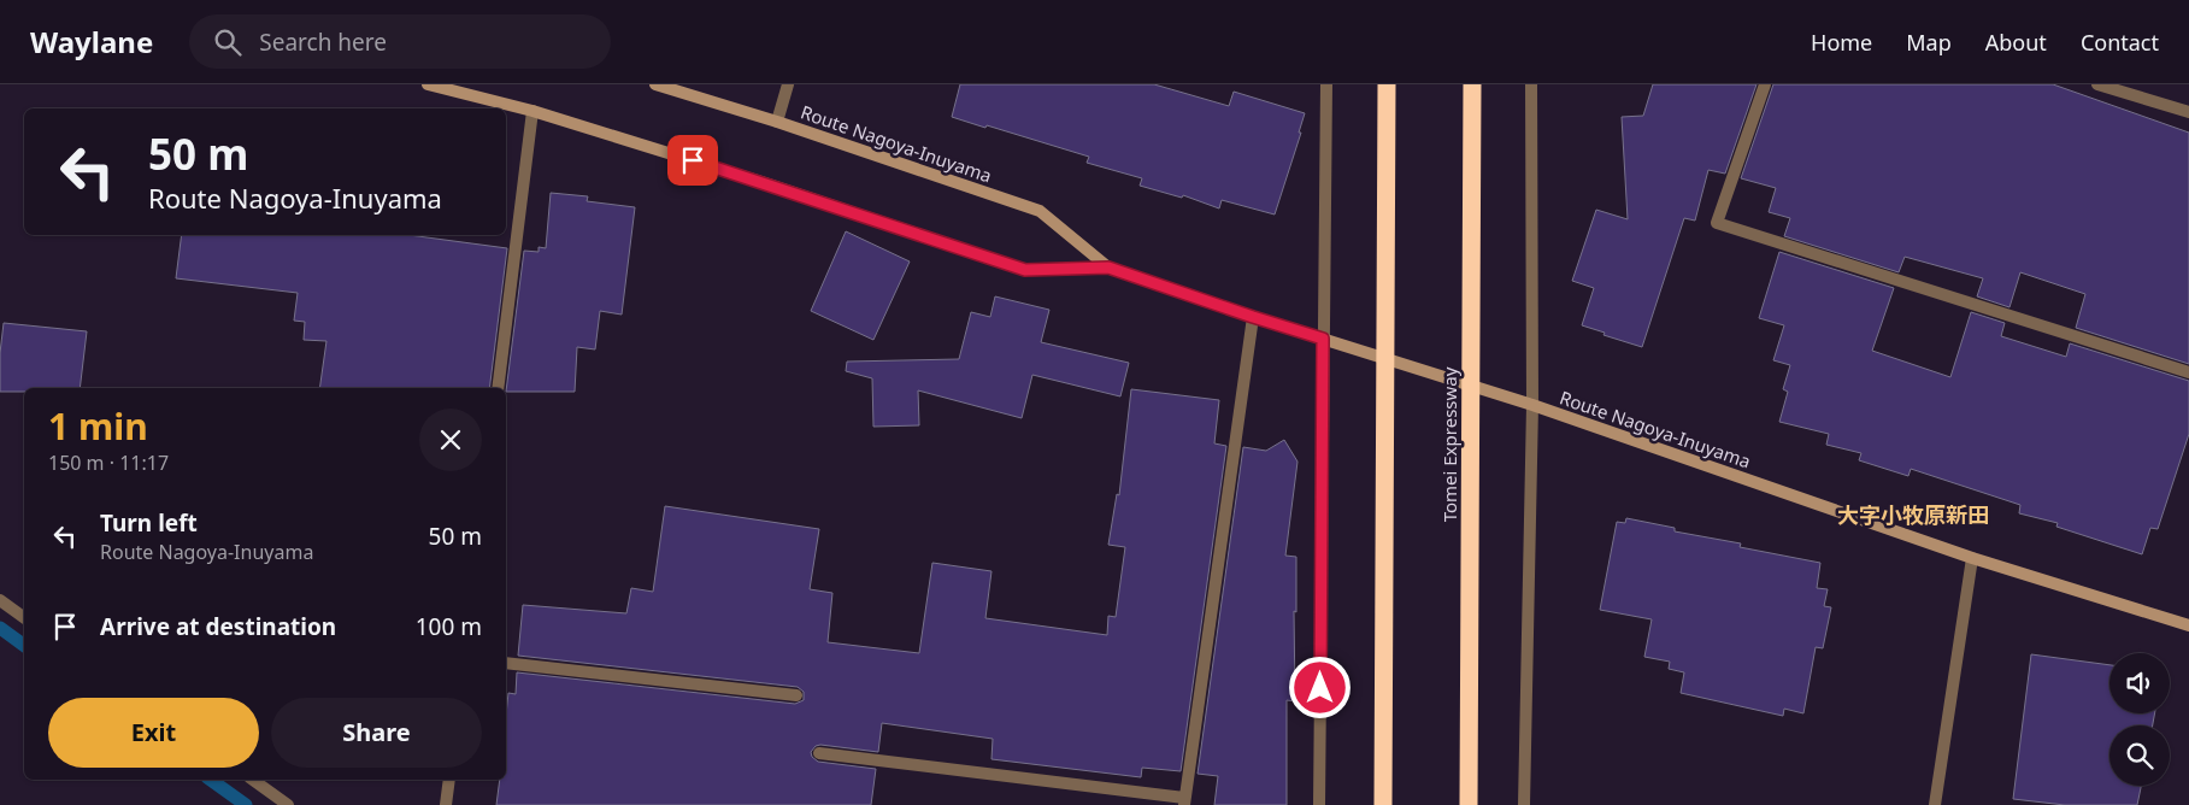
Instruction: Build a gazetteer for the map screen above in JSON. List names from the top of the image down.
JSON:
{
  "streets": {
    "highway": ["Tomei Expressway"],
    "main road": ["Route Nagoya-Inuyama"]
  },
  "districts": ["大字小牧原新田"],
  "page": {
    "header": "Waylane",
    "search": "Search here",
    "nav": [
      "Home",
      "Map",
      "About",
      "Contact"
    ],
    "turn": ["50 m", "Route Nagoya-Inuyama"],
    "heading": ["1 min", "150 m · 11:17"],
    "list": [
      {
        "name": "Turn left",
        "note": "Route Nagoya-Inuyama",
        "value": "50 m"
      },
      {
        "name": "Arrive at destination",
        "value": "100 m"
      }
    ],
    "buttons": ["Exit", "Share"]
  }
}
